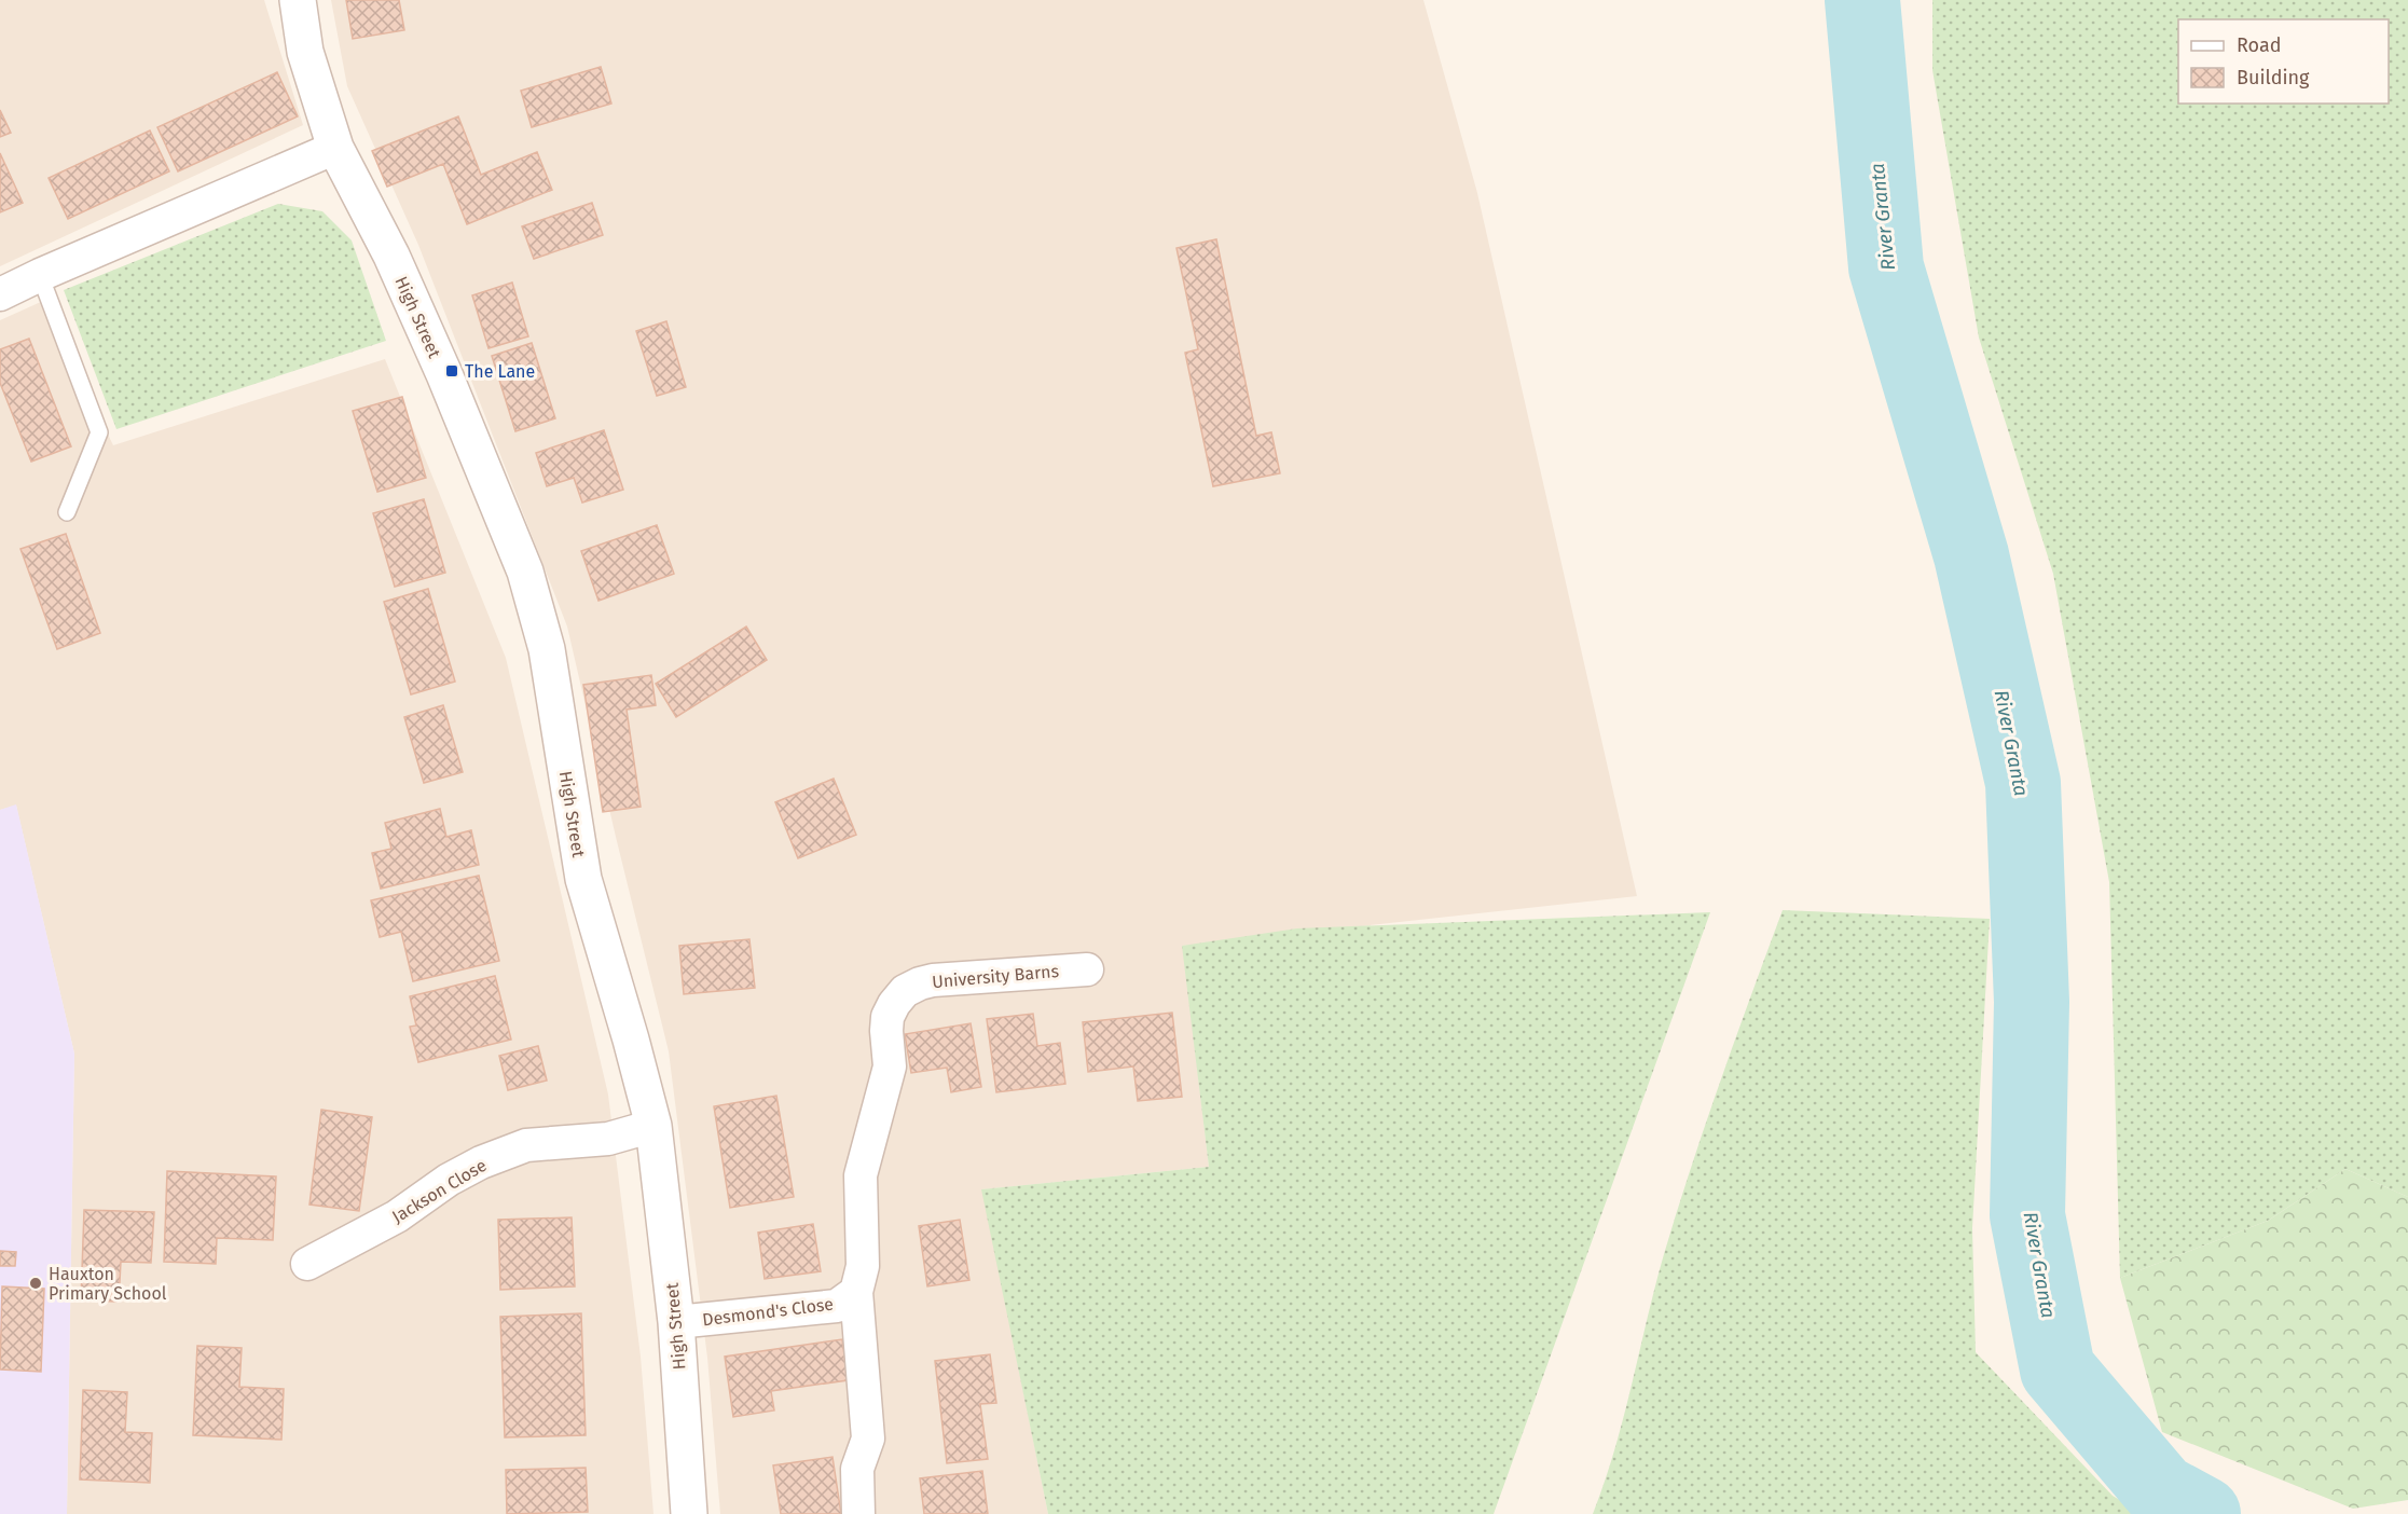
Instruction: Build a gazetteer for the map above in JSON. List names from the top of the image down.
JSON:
{
  "streets": {
    "street": [
      "High Street",
      "University Barns",
      "Jackson Close",
      "Desmond's Close"
    ]
  },
  "crossings": [
    ["High Street", "Jackson Close"],
    ["High Street", "Desmond's Close"],
    ["University Barns", "Desmond's Close"]
  ],
  "water": ["River Granta"],
  "places": {
    "transit": ["The Lane"],
    "other": ["Hauxton Primary School"]
  },
  "legend": ["Road", "Building"]
}
